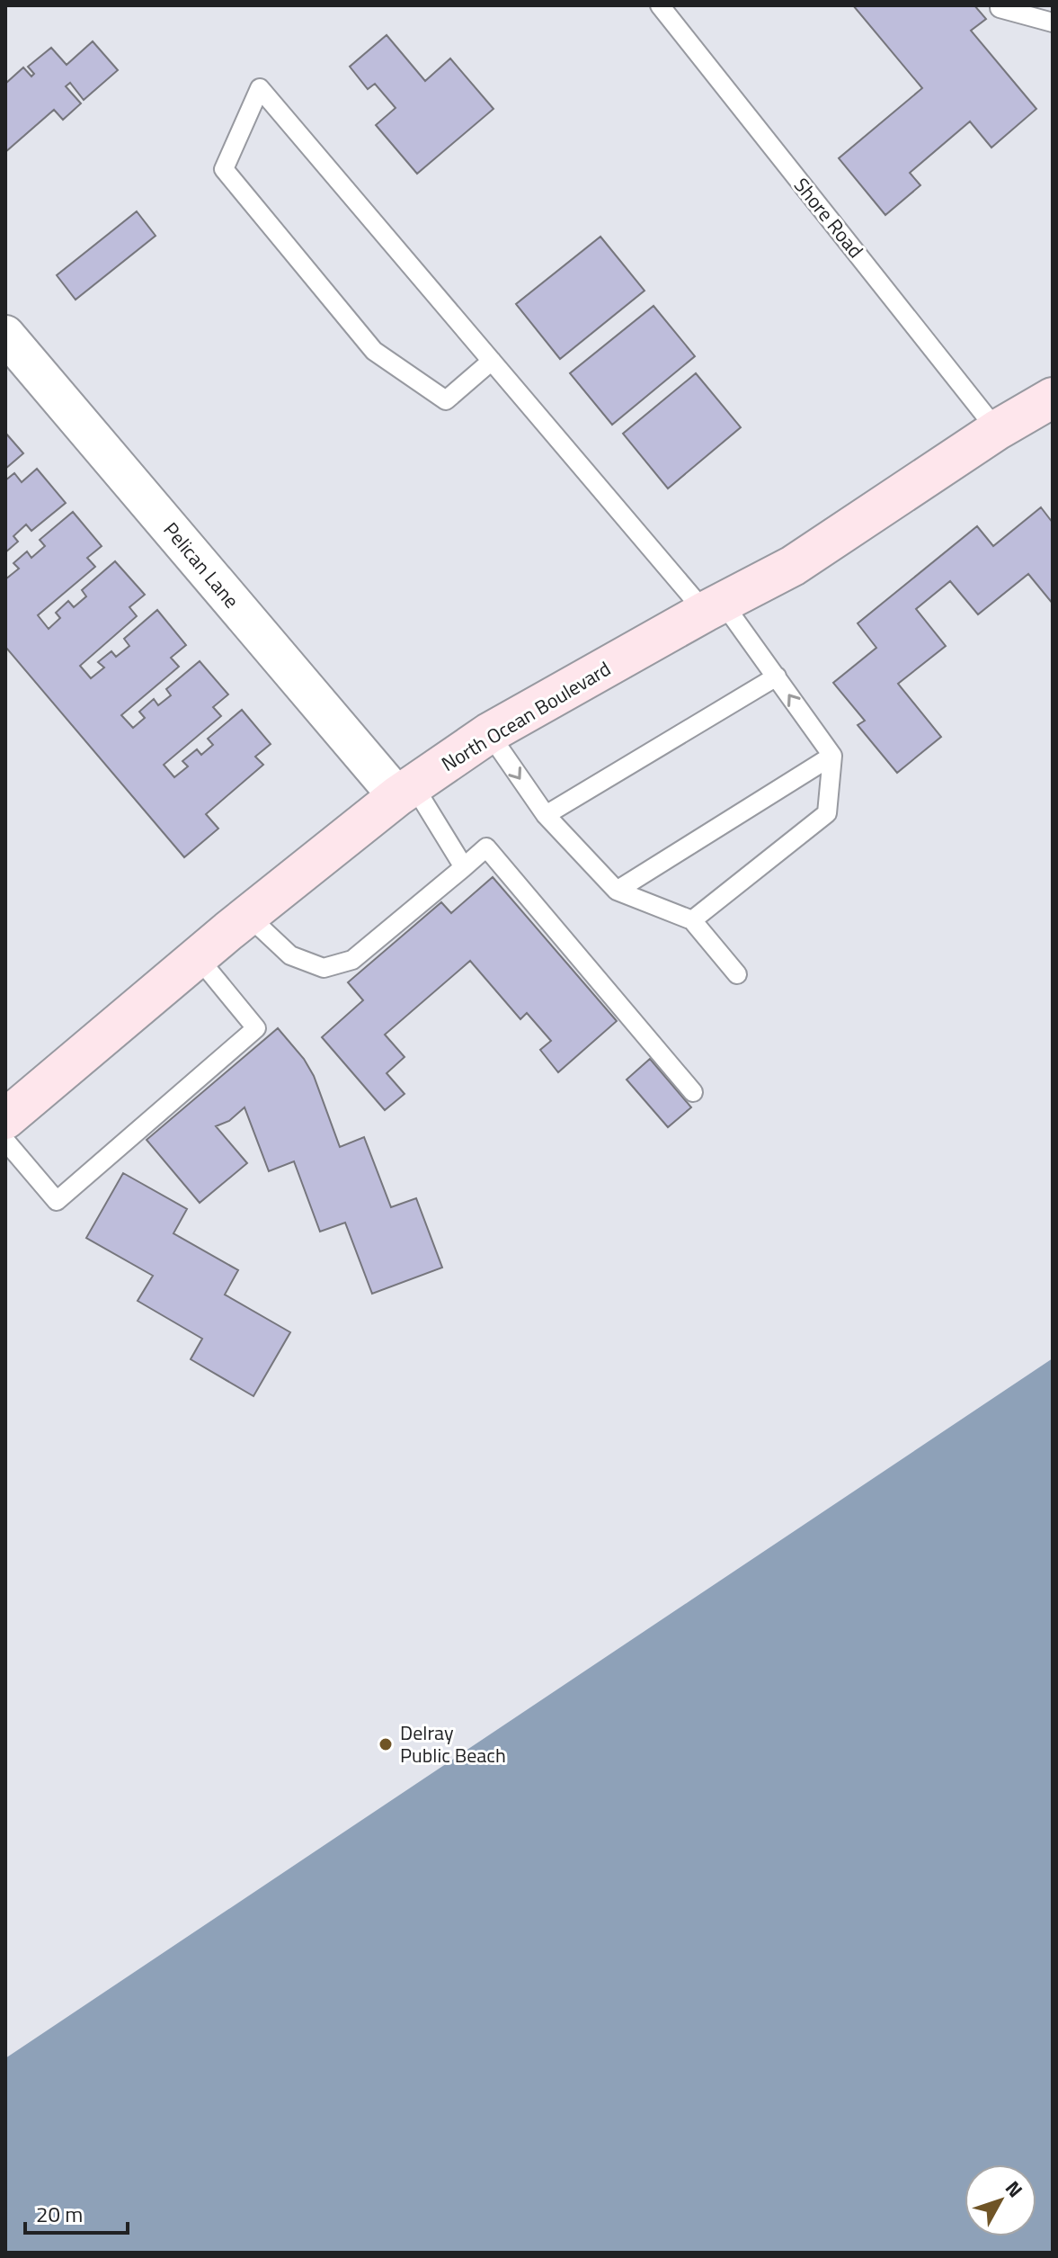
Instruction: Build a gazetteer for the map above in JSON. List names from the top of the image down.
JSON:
{
  "streets": {
    "main road": ["North Ocean Boulevard"],
    "street": ["Pelican Lane"],
    "lane": ["Shore Road"]
  },
  "crossings": [
    ["Shore Road", "North Ocean Boulevard"],
    ["Pelican Lane", "North Ocean Boulevard"]
  ],
  "places": ["Delray Public Beach"],
  "scale_bar": "20 m",
  "north": "top right"
}
